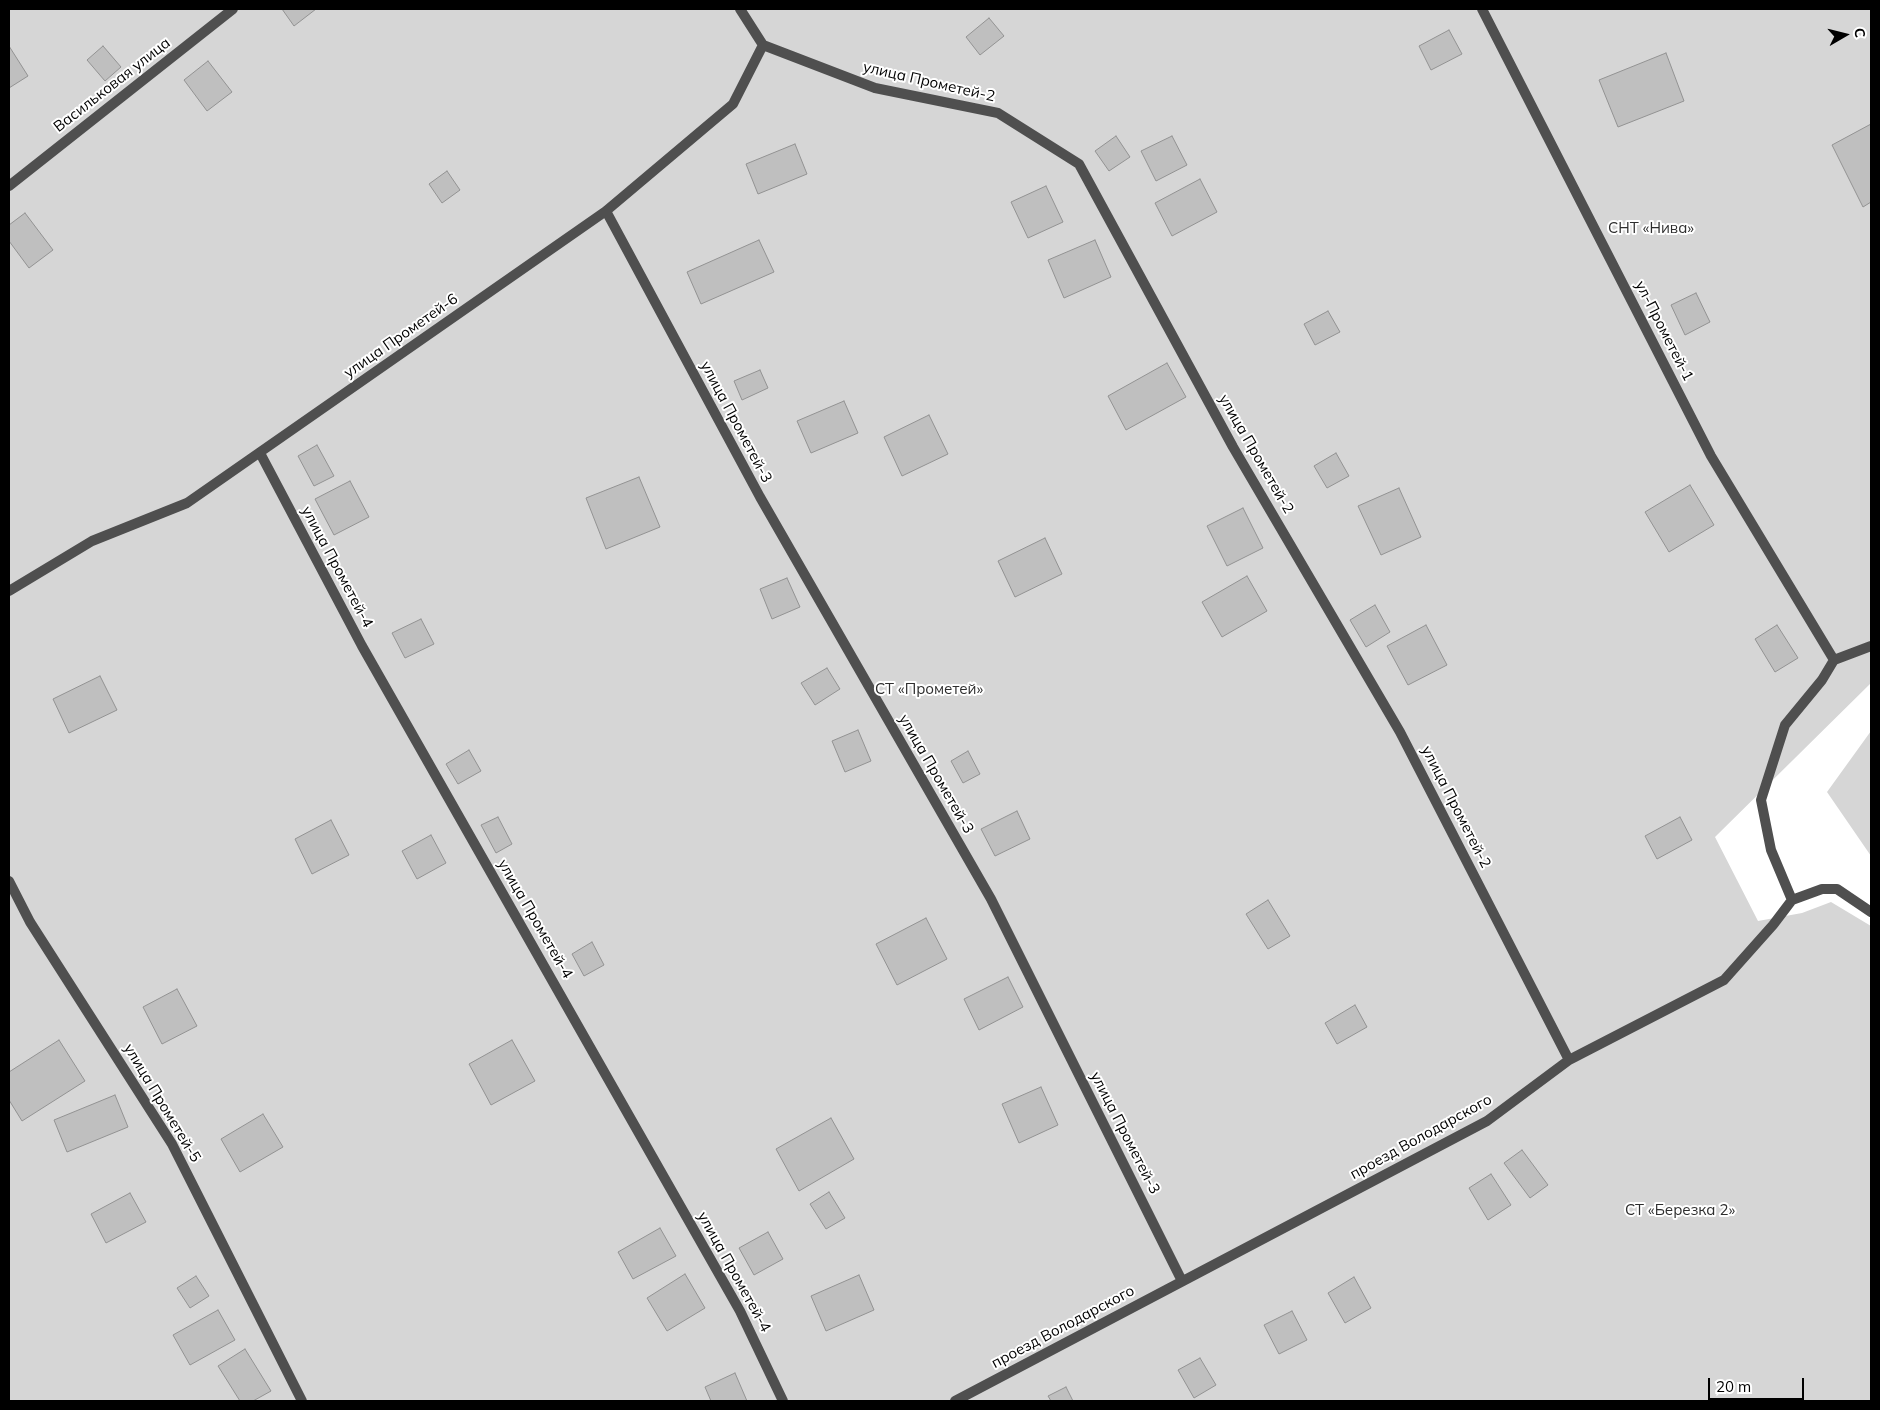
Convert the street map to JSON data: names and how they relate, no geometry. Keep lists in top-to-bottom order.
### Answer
{
  "streets": {
    "street": [
      "улица Прометей-2",
      "Васильковая улица",
      "ул-Прометей-1",
      "улица Прометей-6",
      "улица Прометей-3",
      "улица Прометей-4",
      "улица Прометей-5",
      "проезд Володарского"
    ]
  },
  "crossings": [
    ["улица Прометей-2", "улица Прометей-6"],
    ["улица Прометей-2", "проезд Володарского"],
    ["улица Прометей-6", "улица Прометей-3"],
    ["улица Прометей-6", "улица Прометей-4"],
    ["улица Прометей-3", "проезд Володарского"]
  ],
  "parks": ["СНТ «Нива»", "СТ «Прометей»", "СТ «Березка 2»"],
  "scale_bar": "20 m",
  "north": "right"
}
